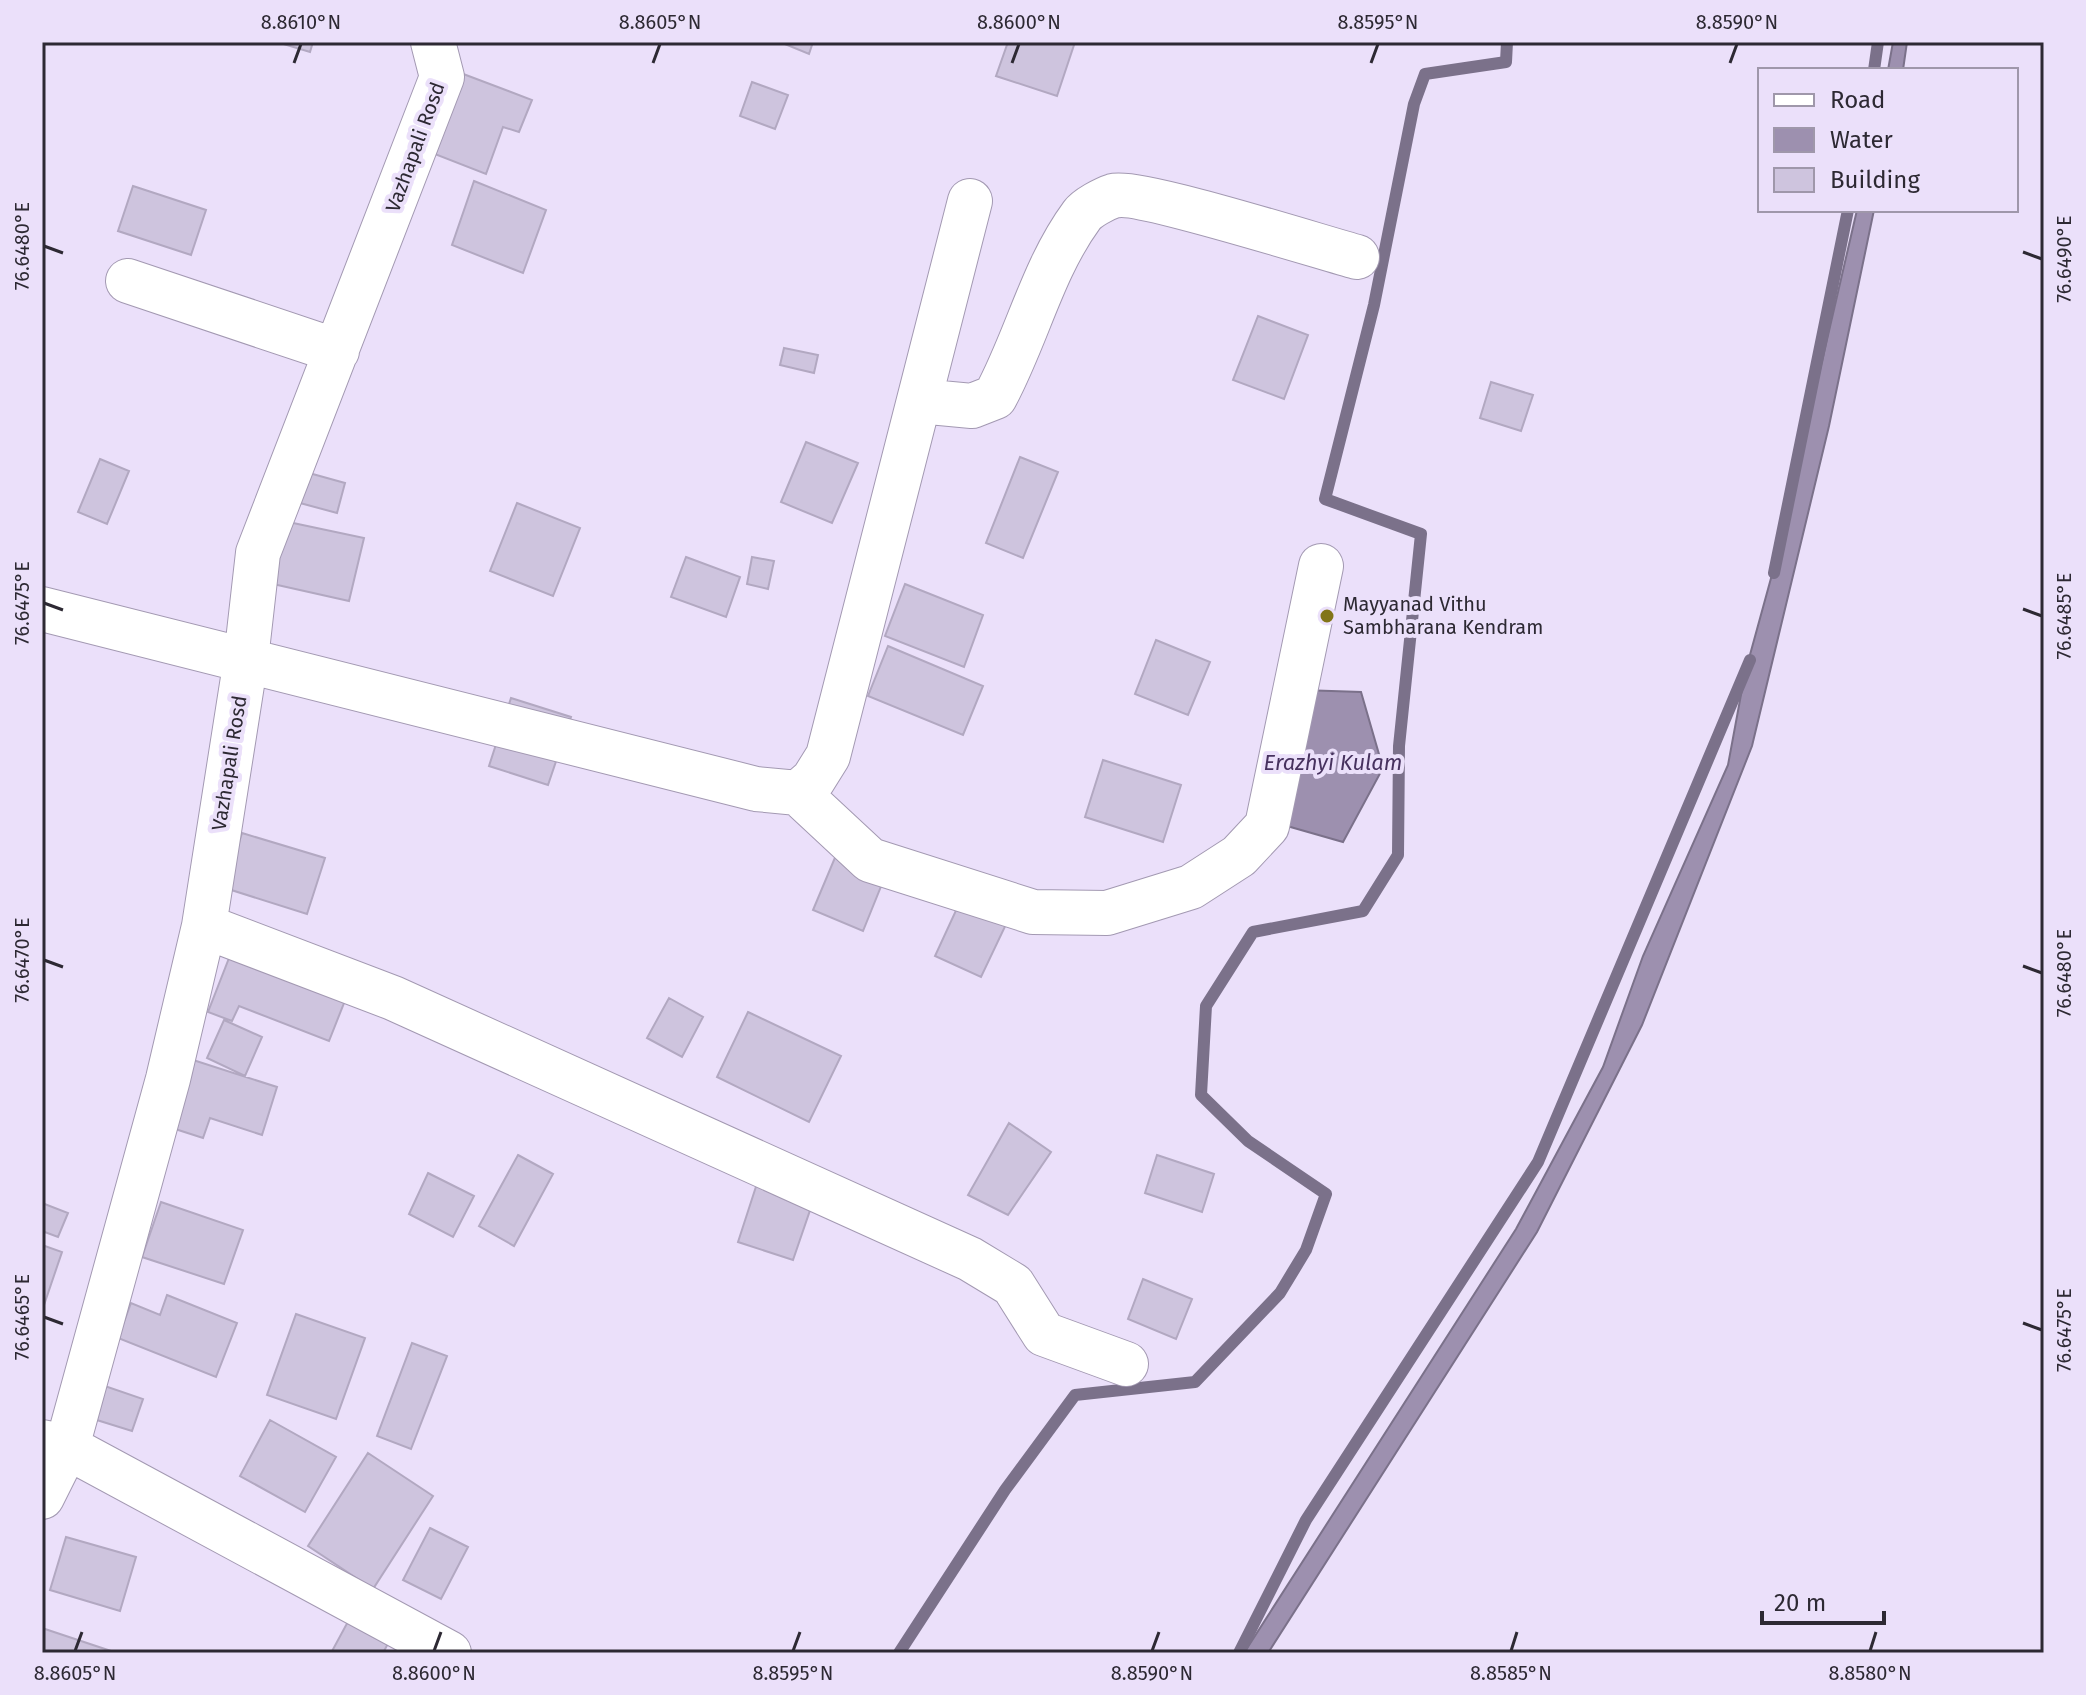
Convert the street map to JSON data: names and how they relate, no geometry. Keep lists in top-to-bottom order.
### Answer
{
  "streets": {
    "street": ["Vazhapali Rosd"]
  },
  "water": ["Erazhyi Kulam"],
  "places": ["Mayyanad Vithu Sambharana Kendram"],
  "legend": ["Road", "Water", "Building"],
  "scale_bar": "20 m",
  "coordinates": [
    "8.8610°N",
    "8.8605°N",
    "8.8600°N",
    "8.8595°N",
    "8.8590°N",
    "76.6480°E",
    "76.6490°E",
    "76.6475°E",
    "76.6485°E",
    "76.6470°E",
    "76.6465°E",
    "8.8585°N",
    "8.8580°N"
  ]
}
